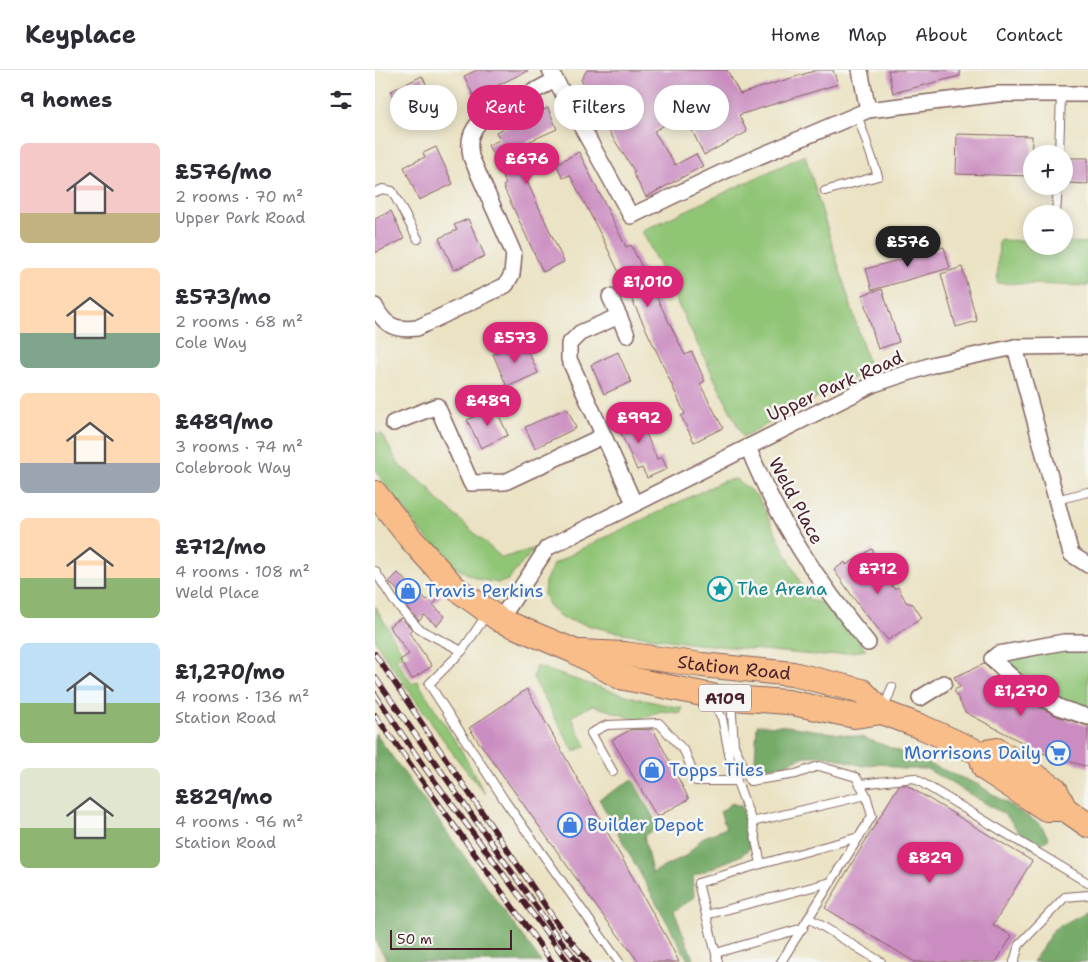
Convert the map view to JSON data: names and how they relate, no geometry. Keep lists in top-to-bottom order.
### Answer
{
  "streets": {
    "main road": ["Station Road", "A109"],
    "street": ["Upper Park Road", "Weld Place"]
  },
  "crossings": [
    ["Upper Park Road", "Weld Place"],
    ["Upper Park Road", "Station Road"]
  ],
  "places": {
    "place": ["The Arena"],
    "shop": ["Travis Perkins", "Topps Tiles", "Builder Depot"],
    "supermarket": ["Morrisons Daily"]
  },
  "scale_bar": "50 m",
  "page": {
    "header": "Keyplace",
    "nav": [
      "Home",
      "Map",
      "About",
      "Contact"
    ],
    "heading": "9 homes",
    "chip": [
      "Buy",
      "Rent",
      "Filters",
      "New"
    ],
    "list": [
      {
        "name": "£576/mo",
        "note": "2 rooms · 70 m² · Upper Park Road"
      },
      {
        "name": "£573/mo",
        "note": "2 rooms · 68 m² · Cole Way"
      },
      {
        "name": "£489/mo",
        "note": "3 rooms · 74 m² · Colebrook Way"
      },
      {
        "name": "£712/mo",
        "note": "4 rooms · 108 m² · Weld Place"
      },
      {
        "name": "£1,270/mo",
        "note": "4 rooms · 136 m² · Station Road"
      },
      {
        "name": "£829/mo",
        "note": "4 rooms · 96 m² · Station Road"
      }
    ],
    "price": [
      "£676",
      "£576",
      "£1,010",
      "£573",
      "£489",
      "£992",
      "£712",
      "£1,270",
      "£829"
    ],
    "map_buttons": ["+", "−"],
    "scale": "50 m"
  }
}
